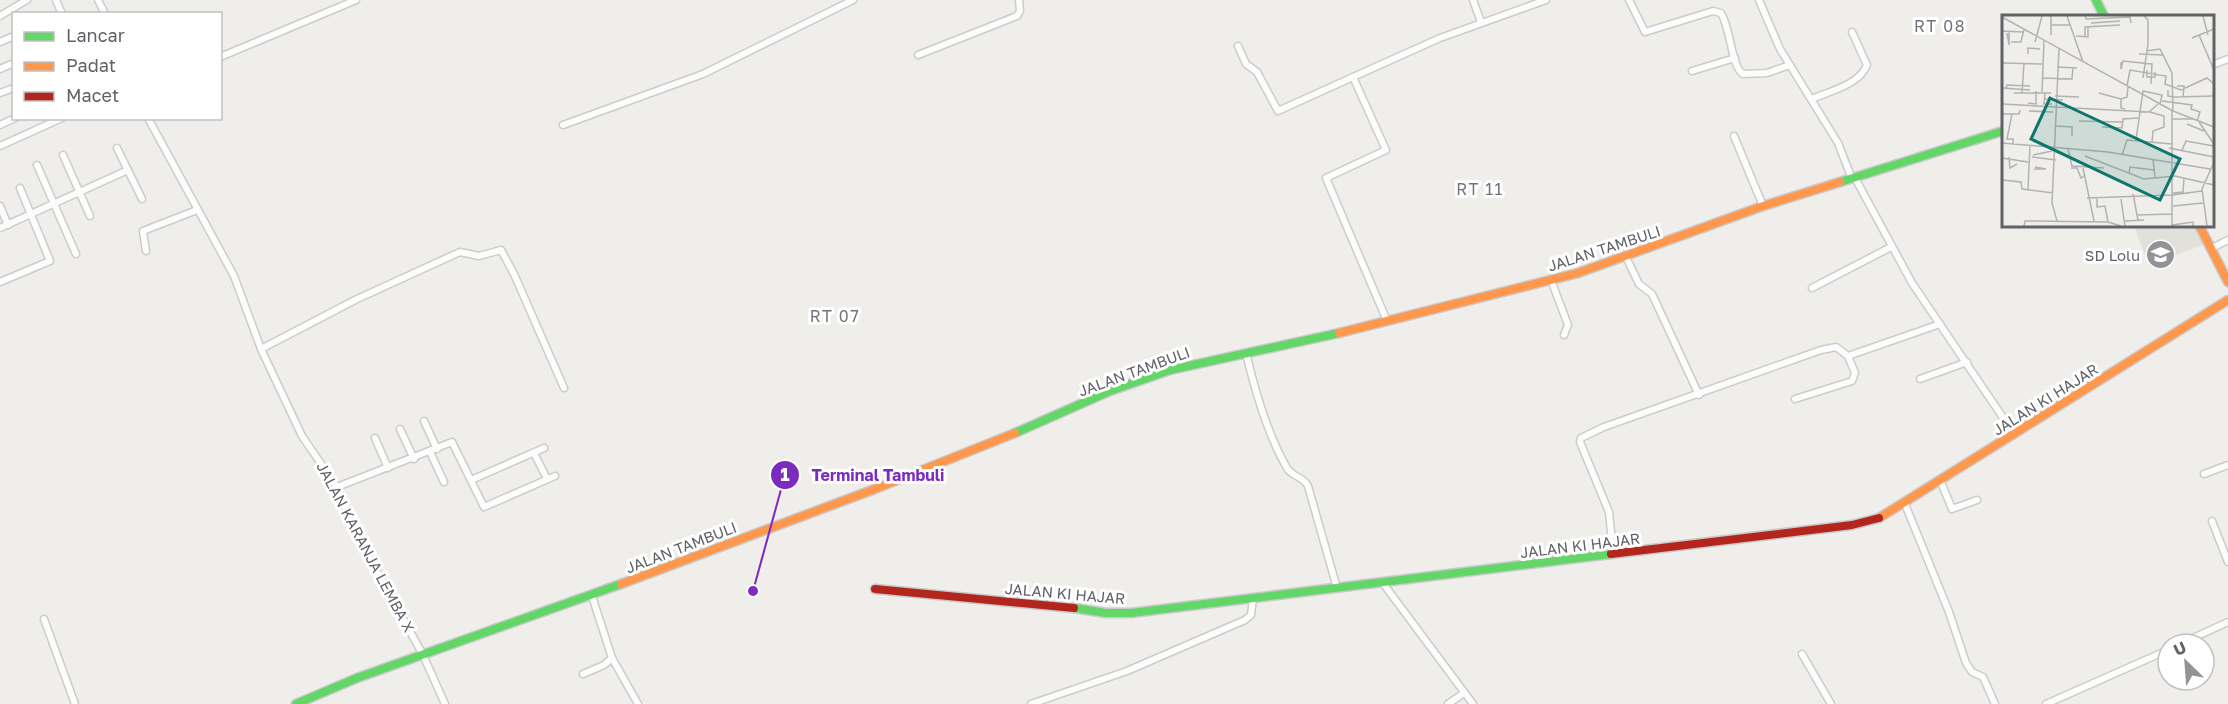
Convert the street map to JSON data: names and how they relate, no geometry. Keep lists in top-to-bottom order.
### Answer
{
  "streets": {
    "street": ["JALAN TAMBULI", "JALAN KI HAJAR", "JALAN KARANJA LEMBA X"]
  },
  "crossings": [
    ["JALAN TAMBULI", "JALAN KARANJA LEMBA X"]
  ],
  "districts": ["RT 08", "RT 11", "RT 07"],
  "places": {
    "school or university": ["SD Lolu"],
    "other": ["Terminal Tambuli"]
  },
  "legend": ["Lancar", "Padat", "Macet"],
  "north": "top left"
}
